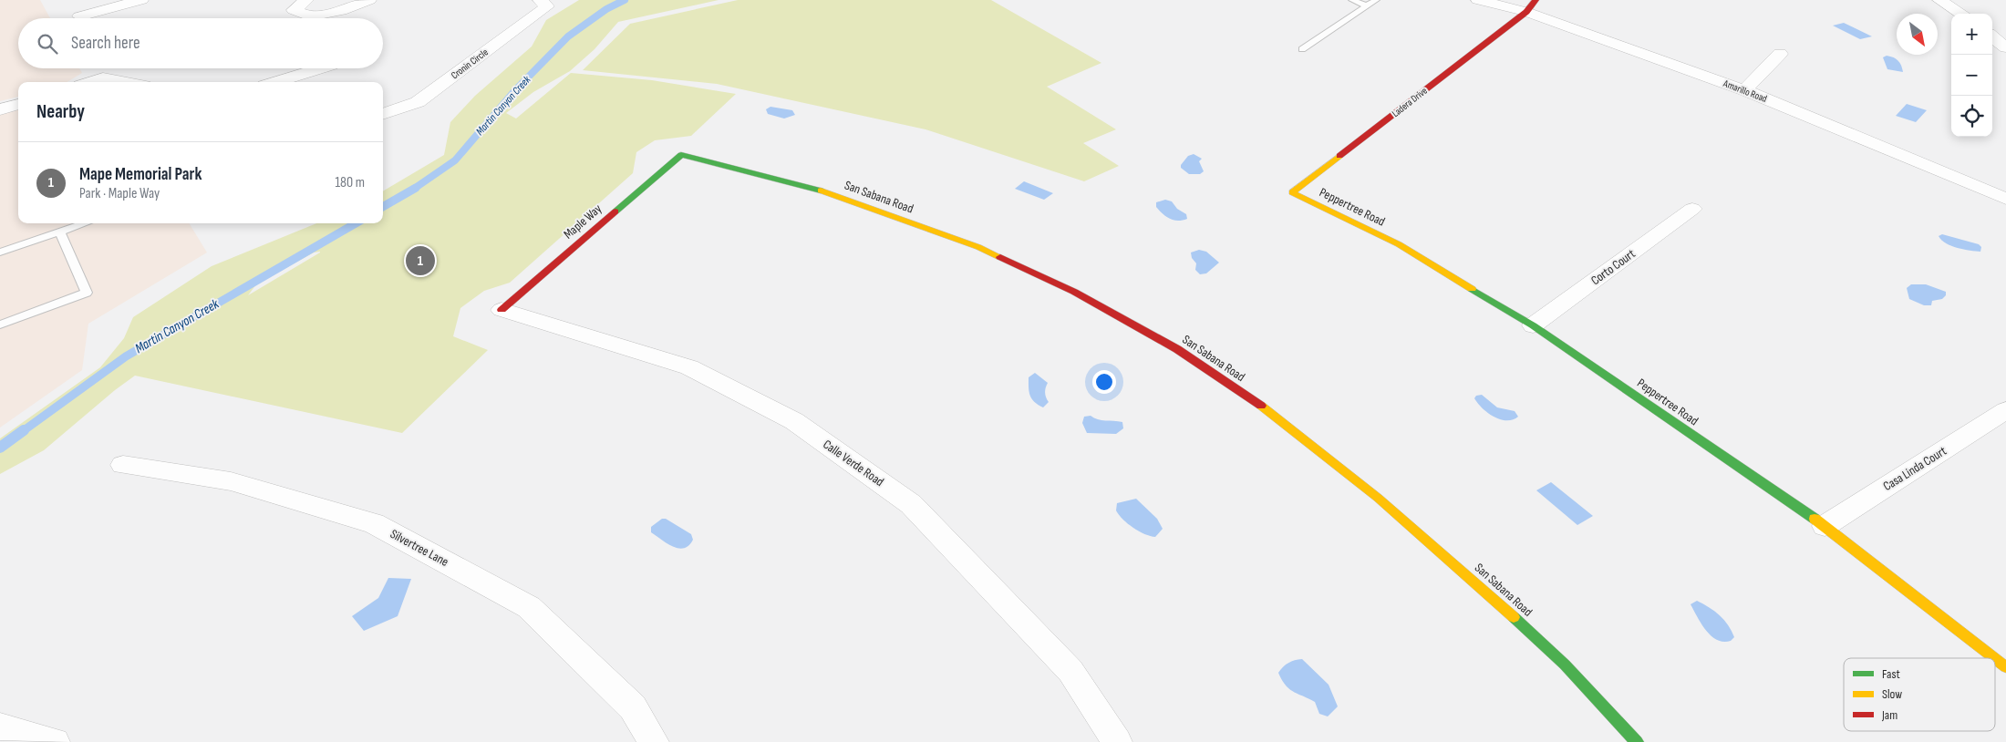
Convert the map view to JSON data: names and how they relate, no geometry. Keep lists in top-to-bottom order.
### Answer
{
  "streets": {
    "street": [
      "Cronin Circle",
      "Amarillo Road",
      "Ladera Drive",
      "San Sabana Road",
      "Peppertree Road",
      "Maple Way",
      "Corto Court",
      "Calle Verde Road",
      "Casa Linda Court",
      "Silvertree Lane"
    ]
  },
  "crossings": [
    ["Amarillo Road", "Ladera Drive"],
    ["Ladera Drive", "Peppertree Road"],
    ["San Sabana Road", "Maple Way"],
    ["Peppertree Road", "Corto Court"],
    ["Peppertree Road", "Casa Linda Court"],
    ["Maple Way", "Calle Verde Road"]
  ],
  "water": ["Martin Canyon Creek"],
  "legend": ["Fast", "Slow", "Jam"],
  "north": "bottom right",
  "page": {
    "map_buttons": ["+", "−"],
    "search": "Search here",
    "heading": "Nearby",
    "list": [
      {
        "mark": "1",
        "name": "Mape Memorial Park",
        "note": "Park · Maple Way",
        "value": "180 m"
      }
    ],
    "pins": "1"
  }
}
